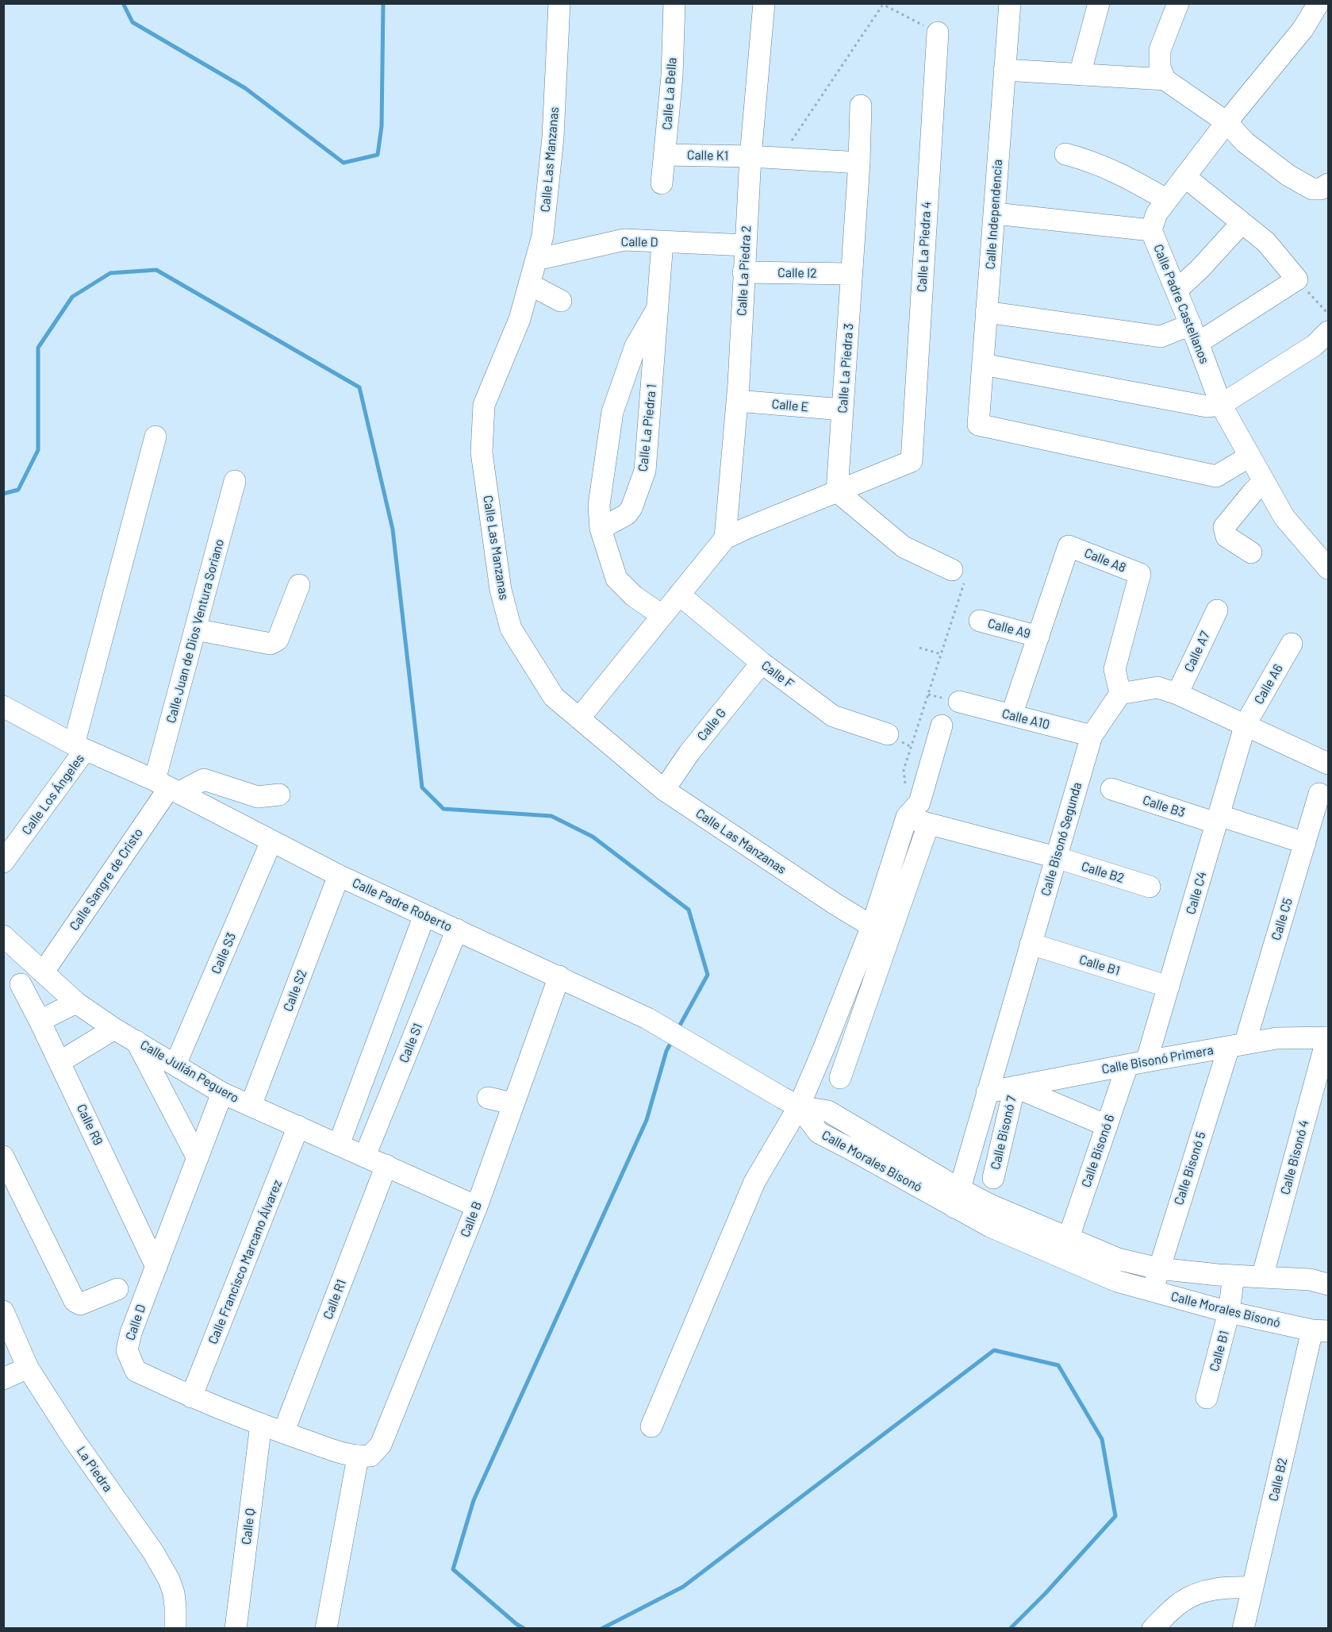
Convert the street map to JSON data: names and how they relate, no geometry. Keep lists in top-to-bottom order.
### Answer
{
  "streets": {
    "street": [
      "Calle La Bella",
      "Calle K1",
      "Calle Las Manzanas",
      "Calle Independencia",
      "Calle D",
      "Calle La Piedra 4",
      "Calle La Piedra 2",
      "Calle I2",
      "Calle Padre Castellanos",
      "Calle La Piedra 3",
      "Calle E",
      "Calle La Piedra 1",
      "Calle A8",
      "Calle A9",
      "Calle Juan de Dios Ventura Soriano",
      "Calle A7",
      "Calle F",
      "Calle A6",
      "Calle A10",
      "Calle G",
      "Calle Los Ángeles",
      "Calle B3",
      "Calle Bisonó Segunda",
      "Calle B2",
      "Calle Sangre de Cristo",
      "Calle C4",
      "Calle Padre Roberto",
      "Calle C5",
      "Calle S3",
      "Calle B1",
      "Calle S2",
      "Calle S1",
      "Calle Bisonó Primera",
      "Calle Julián Peguero",
      "Calle R9",
      "Calle Bisonó 7",
      "Calle Bisonó 6",
      "Calle Bisonó 4",
      "Calle Morales Bisonó",
      "Calle Bisonó 5",
      "Calle B",
      "Calle Francisco Marcano Álvarez",
      "Calle R1",
      "La Piedra",
      "Calle Q"
    ]
  },
  "crossings": [
    ["Calle La Bella", "Calle K1"],
    ["Calle K1", "Calle La Piedra 2"],
    ["Calle K1", "Calle La Piedra 3"],
    ["Calle Las Manzanas", "Calle D"],
    ["Calle Las Manzanas", "Calle G"],
    ["Calle Independencia", "Calle Padre Castellanos"],
    ["Calle D", "Calle La Piedra 2"],
    ["Calle D", "Calle La Piedra 1"],
    ["Calle D", "Calle Julián Peguero"],
    ["Calle D", "Calle R9"],
    ["Calle D", "Calle B"],
    ["Calle D", "Calle Francisco Marcano Álvarez"],
    ["Calle D", "Calle R1"],
    ["Calle D", "Calle Q"],
    ["Calle La Piedra 4", "Calle La Piedra 3"],
    ["Calle La Piedra 2", "Calle I2"],
    ["Calle La Piedra 2", "Calle E"],
    ["Calle I2", "Calle La Piedra 3"],
    ["Calle La Piedra 3", "Calle E"],
    ["Calle A8", "Calle A9"],
    ["Calle A8", "Calle A10"],
    ["Calle A8", "Calle Bisonó Segunda"],
    ["Calle Juan de Dios Ventura Soriano", "Calle Sangre de Cristo"],
    ["Calle Juan de Dios Ventura Soriano", "Calle Padre Roberto"],
    ["Calle F", "Calle G"],
    ["Calle A6", "Calle C4"],
    ["Calle A10", "Calle Bisonó Segunda"],
    ["Calle Los Ángeles", "Calle Padre Roberto"],
    ["Calle B3", "Calle C4"],
    ["Calle B3", "Calle C5"],
    ["Calle Bisonó Segunda", "Calle B2"],
    ["Calle Bisonó Segunda", "Calle B1"],
    ["Calle Bisonó Segunda", "Calle Bisonó Primera"],
    ["Calle Bisonó Segunda", "Calle Morales Bisonó"],
    ["Calle B2", "Calle Morales Bisonó"],
    ["Calle Sangre de Cristo", "Calle Padre Roberto"],
    ["Calle Sangre de Cristo", "Calle Julián Peguero"],
    ["Calle C4", "Calle B1"],
    ["Calle C4", "Calle Bisonó Primera"],
    ["Calle C4", "Calle Bisonó 6"],
    ["Calle Padre Roberto", "Calle S3"],
    ["Calle Padre Roberto", "Calle S2"],
    ["Calle Padre Roberto", "Calle S1"],
    ["Calle Padre Roberto", "Calle Morales Bisonó"],
    ["Calle Padre Roberto", "Calle B"],
    ["Calle C5", "Calle Bisonó Primera"],
    ["Calle C5", "Calle Bisonó 5"],
    ["Calle S3", "Calle Julián Peguero"],
    ["Calle B1", "Calle Morales Bisonó"],
    ["Calle S2", "Calle Julián Peguero"],
    ["Calle S1", "Calle Julián Peguero"],
    ["Calle Bisonó Primera", "Calle Bisonó 7"],
    ["Calle Bisonó Primera", "Calle Bisonó 6"],
    ["Calle Bisonó Primera", "Calle Bisonó 4"],
    ["Calle Bisonó Primera", "Calle Bisonó 5"],
    ["Calle Julián Peguero", "Calle B"],
    ["Calle Julián Peguero", "Calle Francisco Marcano Álvarez"],
    ["Calle Julián Peguero", "Calle R1"],
    ["Calle Bisonó 6", "Calle Morales Bisonó"],
    ["Calle Bisonó 4", "Calle Morales Bisonó"],
    ["Calle Morales Bisonó", "Calle Bisonó 5"]
  ]
}
